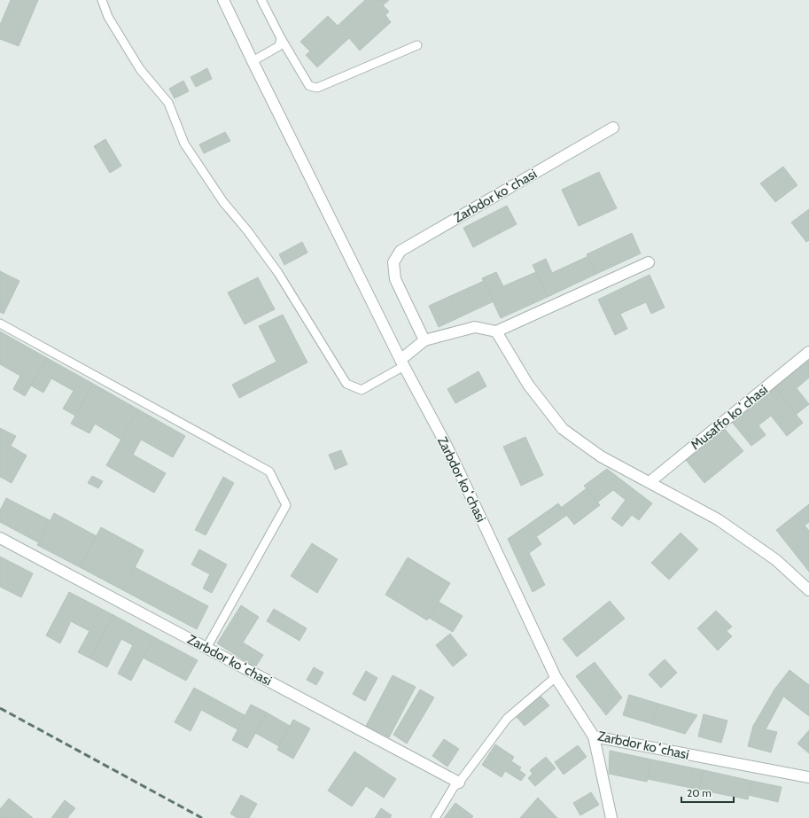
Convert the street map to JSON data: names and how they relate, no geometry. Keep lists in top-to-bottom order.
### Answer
{
  "streets": {
    "street": ["Zarbdor koʻchasi", "Musaffo koʻchasi"]
  },
  "scale_bar": "20 m"
}
